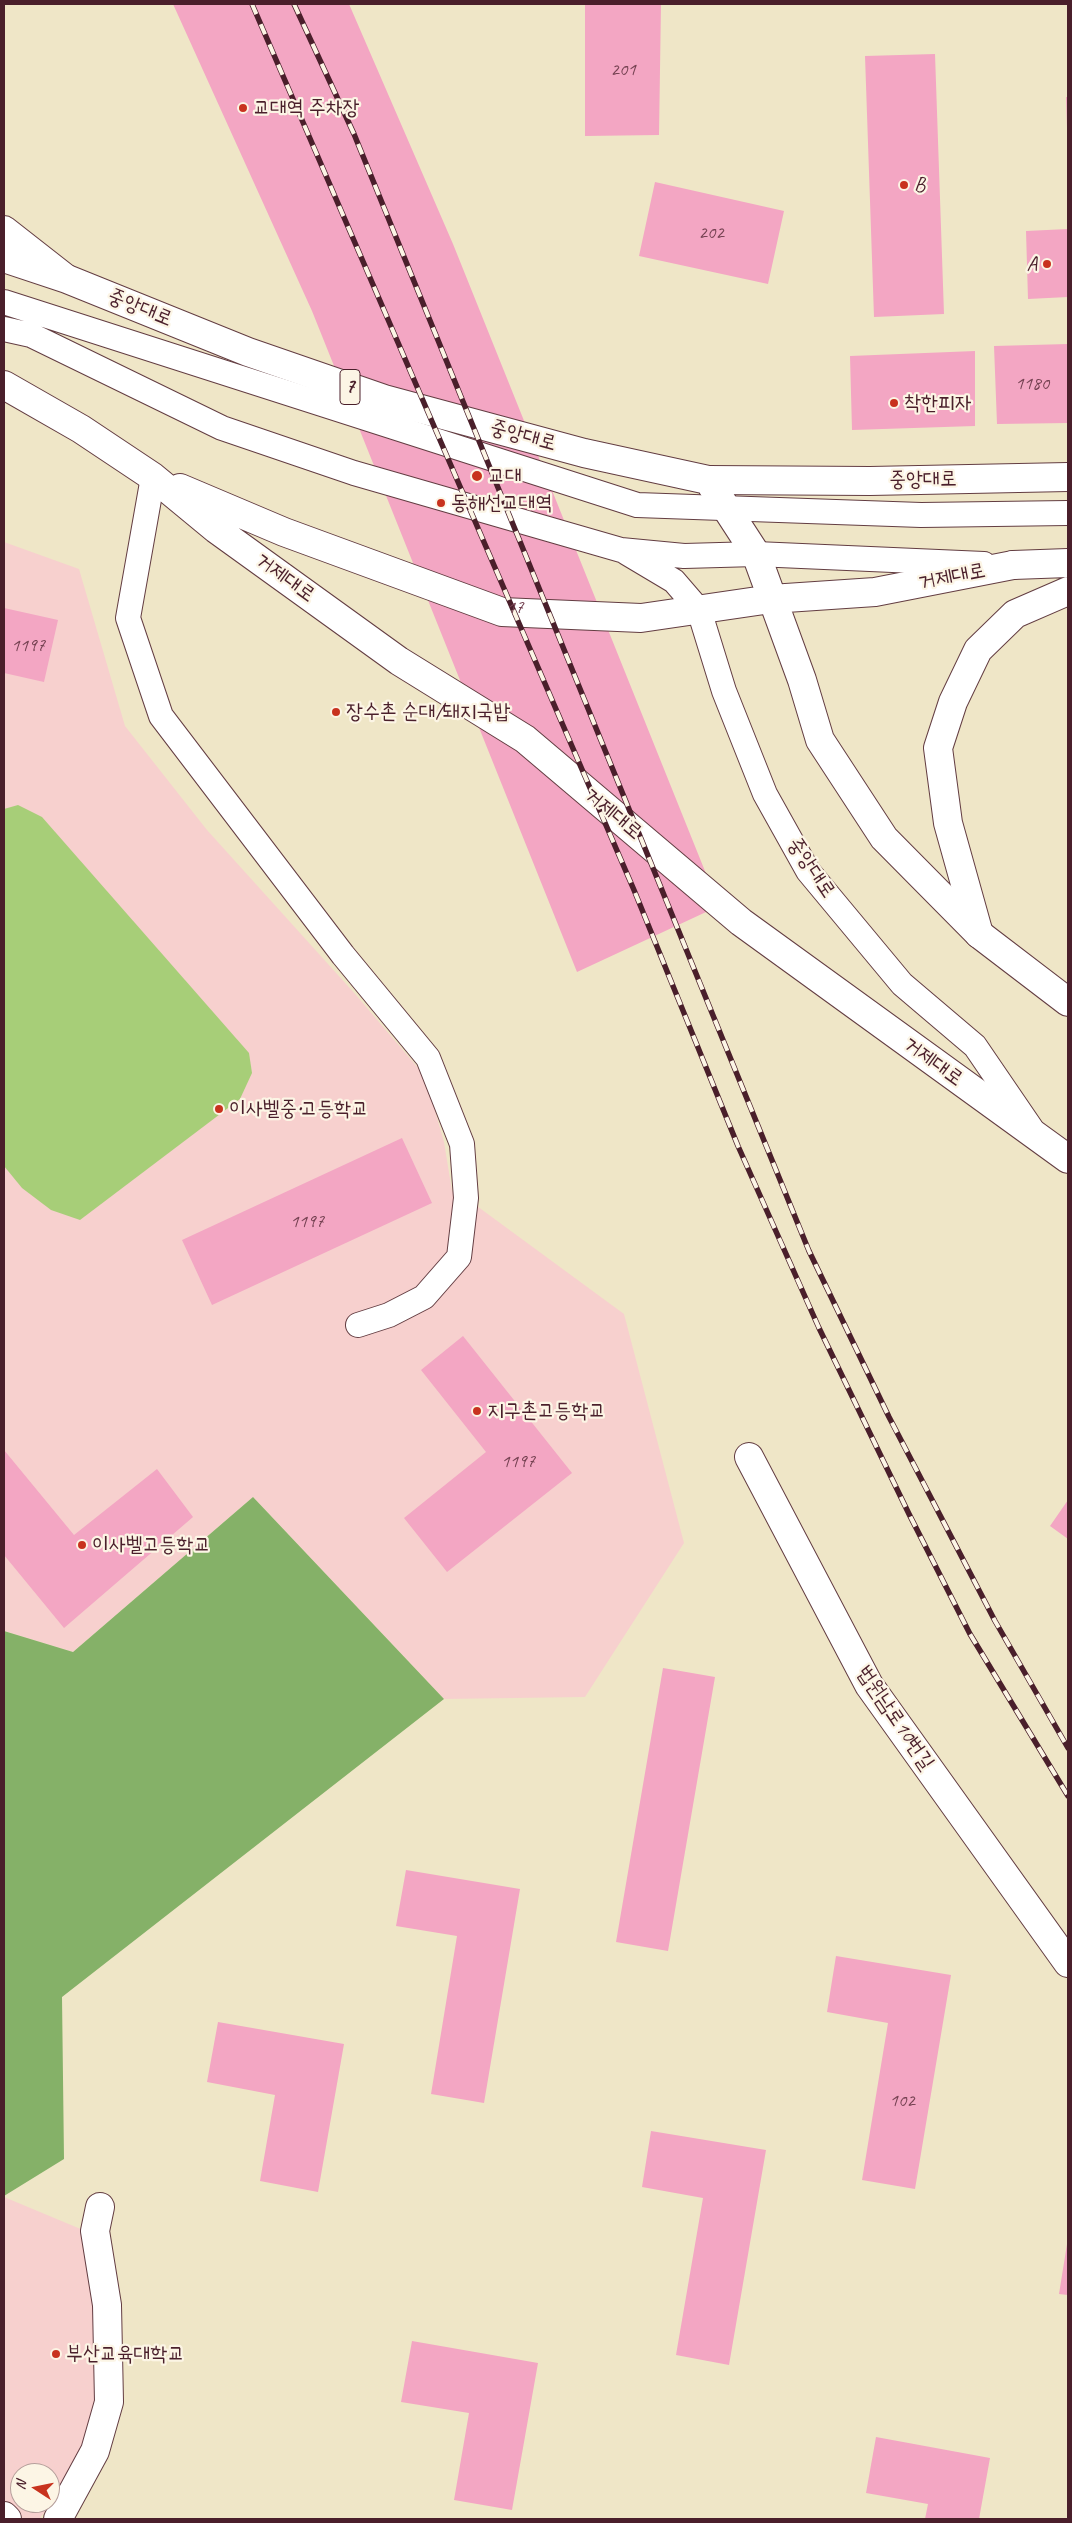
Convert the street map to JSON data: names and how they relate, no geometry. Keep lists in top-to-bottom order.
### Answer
{
  "streets": {
    "main road": [
      "중앙대로",
      "7",
      "거제대로",
      "법원남로10번길"
    ]
  },
  "crossings": [
    ["중앙대로", "거제대로"]
  ],
  "places": [
    "교대역 주차장",
    "B",
    "A",
    "착한피자",
    "교대",
    "동해선교대역",
    "장수촌 순대/돼지국밥",
    "이사벨중•고등학교",
    "지구촌고등학교",
    "이사벨고등학교",
    "부산교육대학교"
  ],
  "house_numbers": [
    "201",
    "202",
    "1180",
    "17",
    "1197",
    "1197",
    "1197",
    "102"
  ],
  "north": "left"
}
